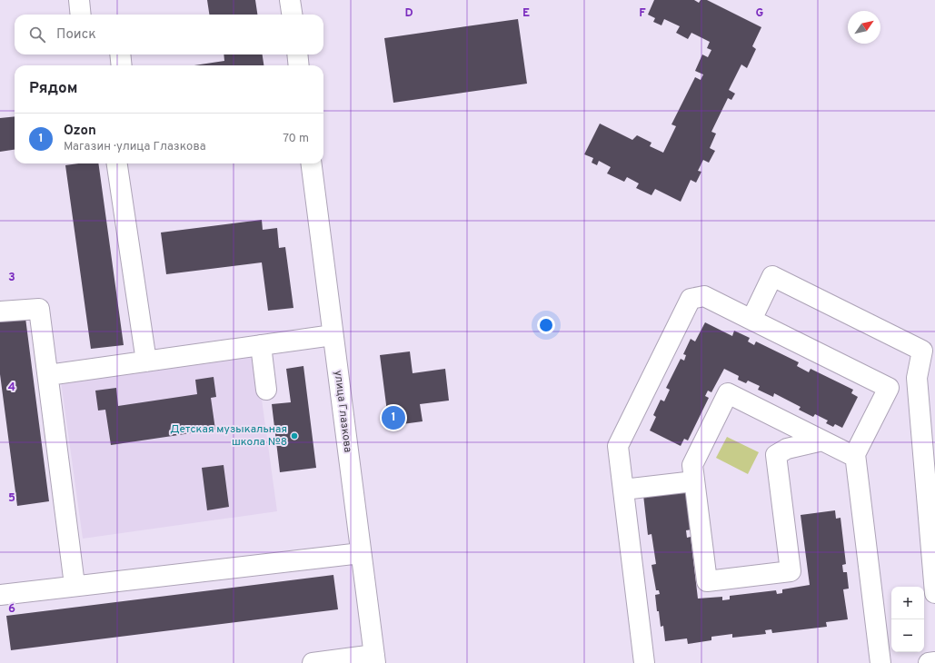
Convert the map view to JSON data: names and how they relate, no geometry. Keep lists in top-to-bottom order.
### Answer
{
  "streets": {
    "street": ["улица Глазкова"]
  },
  "places": ["Детская музыкальная школа №8"],
  "north": "top right",
  "page": {
    "search": "Поиск",
    "heading": "Рядом",
    "list": [
      {
        "mark": "1",
        "name": "Ozon",
        "note": "Магазин · улица Глазкова",
        "value": "70 m"
      }
    ],
    "pins": "1",
    "map_buttons": ["+", "−"]
  },
  "grid": {
    "columns": [
      "D",
      "E",
      "F",
      "G"
    ],
    "rows": [
      "3",
      "4",
      "5",
      "6"
    ]
  }
}
